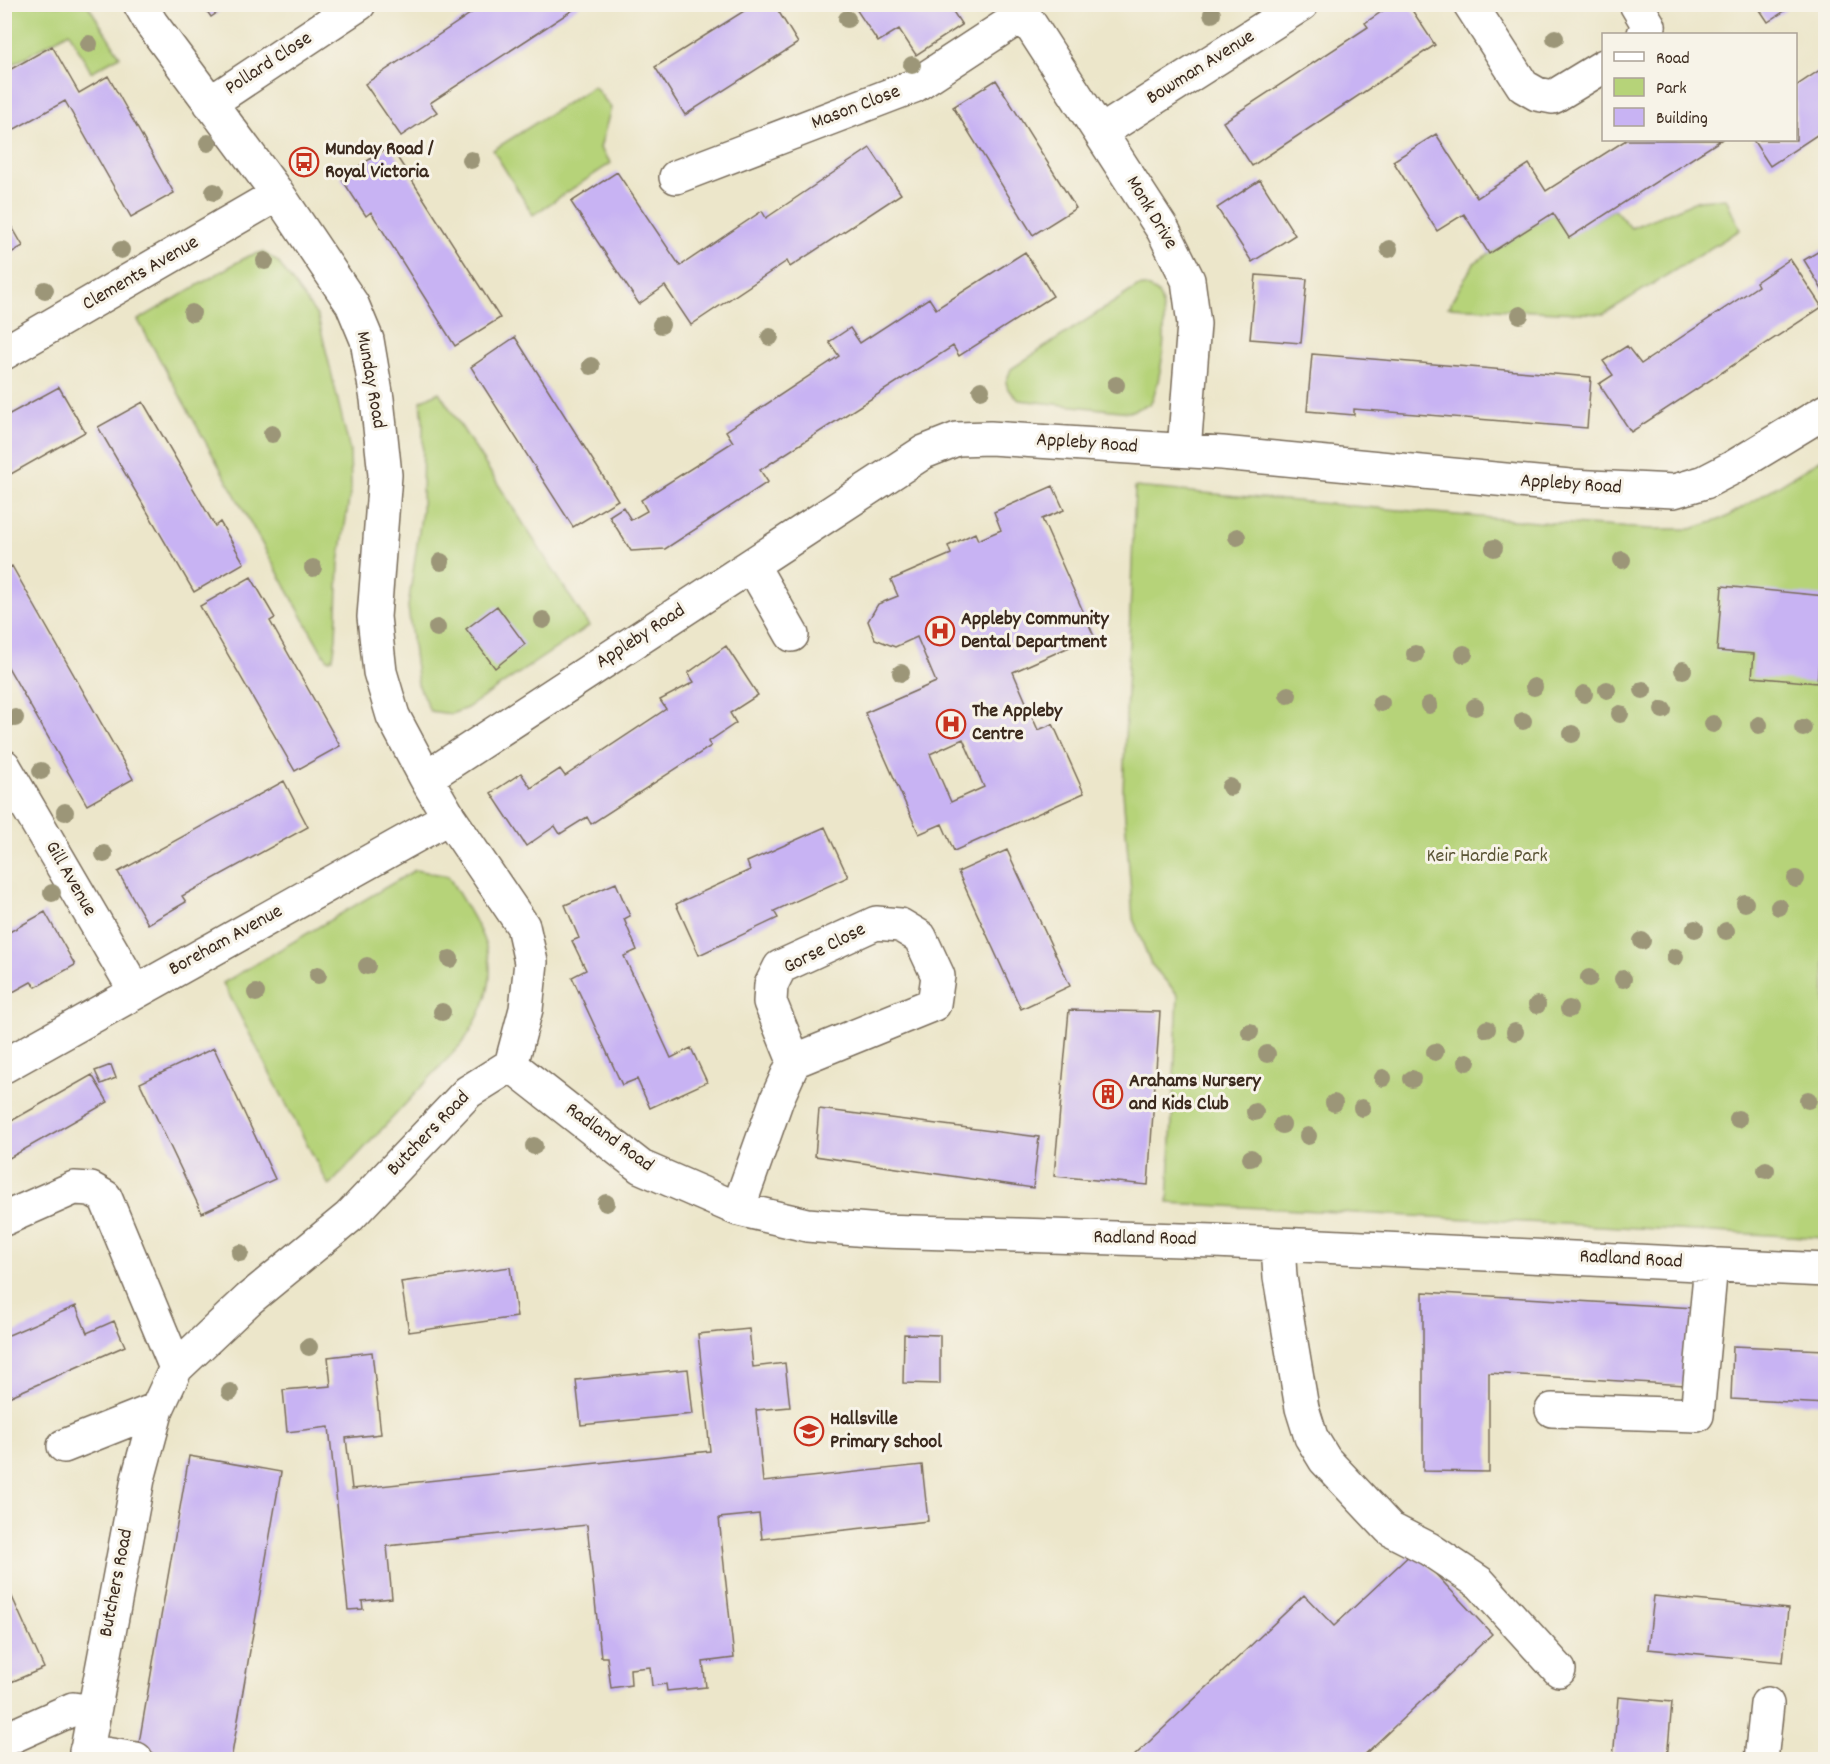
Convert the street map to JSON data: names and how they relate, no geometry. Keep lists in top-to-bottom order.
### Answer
{
  "streets": {
    "street": [
      "Pollard Close",
      "Bowman Avenue",
      "Mason Close",
      "Monk Drive",
      "Clements Avenue",
      "Munday Road",
      "Appleby Road",
      "Gill Avenue",
      "Boreham Avenue",
      "Gorse Close",
      "Butchers Road",
      "Radland Road"
    ]
  },
  "crossings": [
    ["Pollard Close", "Munday Road"],
    ["Bowman Avenue", "Monk Drive"],
    ["Mason Close", "Monk Drive"],
    ["Monk Drive", "Appleby Road"],
    ["Clements Avenue", "Munday Road"],
    ["Munday Road", "Appleby Road"],
    ["Gill Avenue", "Boreham Avenue"],
    ["Butchers Road", "Radland Road"]
  ],
  "parks": ["Keir Hardie Park"],
  "places": {
    "bus stop": ["Munday Road / Royal Victoria"],
    "hospital": ["Appleby Community Dental Department", "The Appleby Centre"],
    "building": ["Arahams Nursery and Kids Club"],
    "school or university": ["Hallsville Primary School"]
  },
  "legend": ["Road", "Park", "Building"]
}
